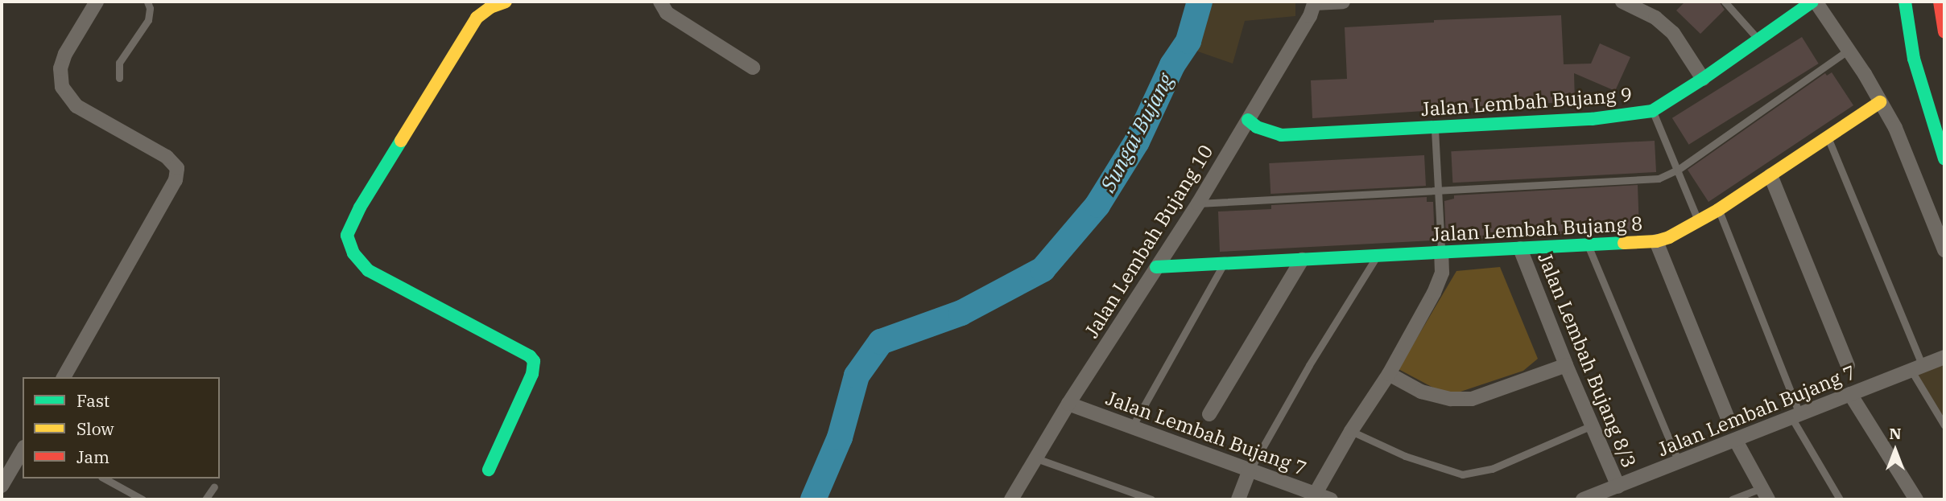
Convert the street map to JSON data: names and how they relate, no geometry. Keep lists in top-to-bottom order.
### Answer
{
  "streets": {
    "street": [
      "Jalan Lembah Bujang 9",
      "Jalan Lembah Bujang 8",
      "Jalan Lembah Bujang 10",
      "Jalan Lembah Bujang 8/3",
      "Jalan Lembah Bujang 7"
    ]
  },
  "crossings": [
    ["Jalan Lembah Bujang 9", "Jalan Lembah Bujang 10"],
    ["Jalan Lembah Bujang 8", "Jalan Lembah Bujang 10"],
    ["Jalan Lembah Bujang 8", "Jalan Lembah Bujang 8/3"],
    ["Jalan Lembah Bujang 10", "Jalan Lembah Bujang 7"],
    ["Jalan Lembah Bujang 8/3", "Jalan Lembah Bujang 7"]
  ],
  "water": ["Sungai Bujang"],
  "legend": ["Fast", "Slow", "Jam"],
  "north": "top"
}
